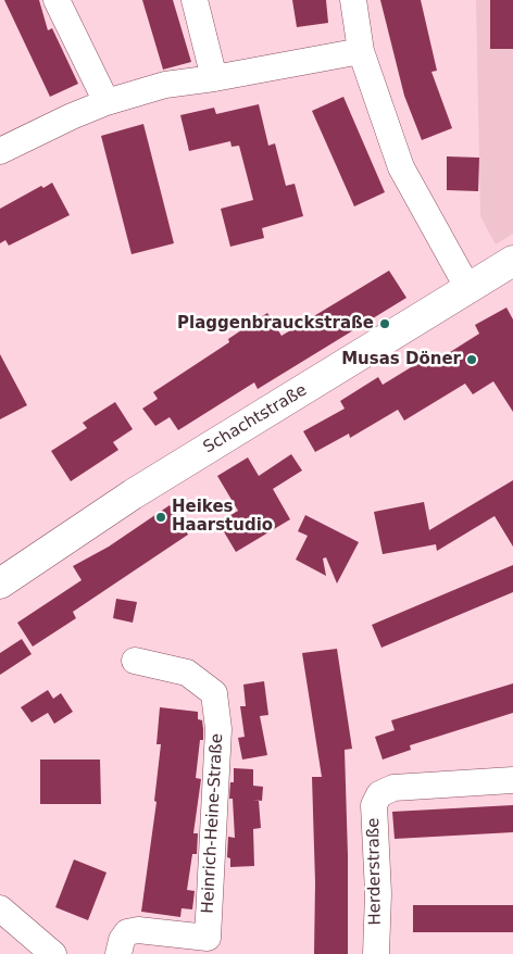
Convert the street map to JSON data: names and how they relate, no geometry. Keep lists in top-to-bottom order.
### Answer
{
  "streets": {
    "street": ["Schachtstraße", "Heinrich-Heine-Straße", "Herderstraße"]
  },
  "places": ["Plaggenbrauckstraße", "Musas Döner", "Heikes Haarstudio"]
}
